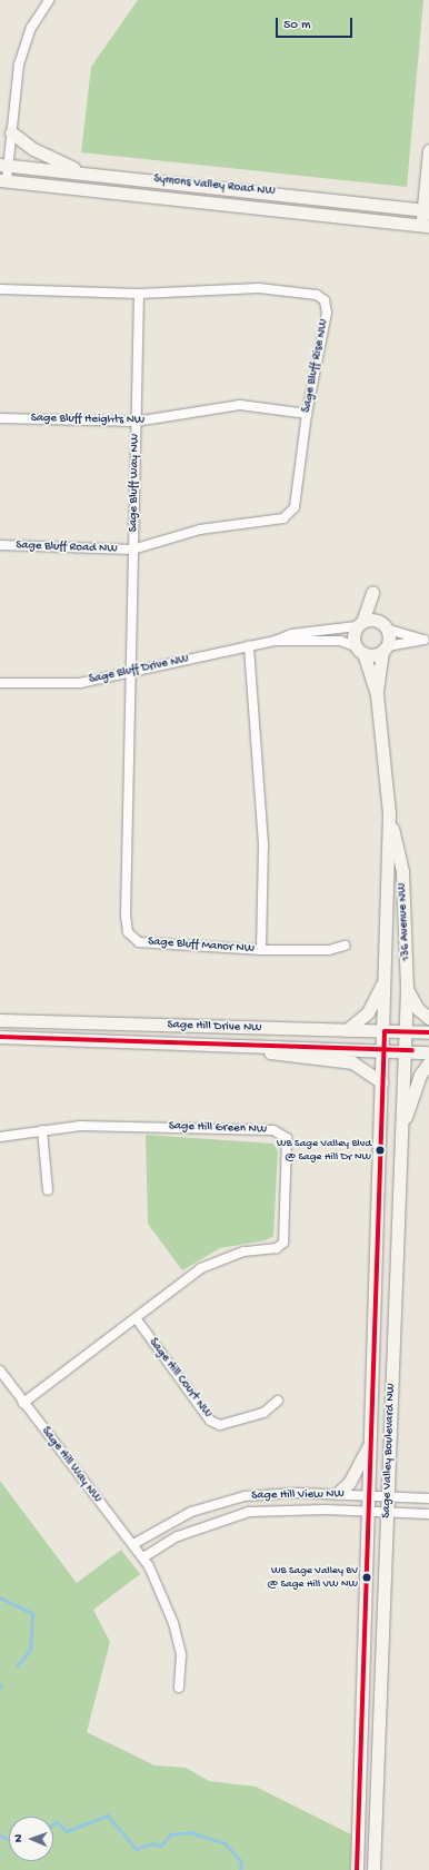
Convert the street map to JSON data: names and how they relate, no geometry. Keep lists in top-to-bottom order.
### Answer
{
  "streets": {
    "street": [
      "Symons Valley Road NW",
      "Sage Bluff Rise NW",
      "Sage Bluff Heights NW",
      "Sage Bluff Way NW",
      "Sage Bluff Road NW",
      "Sage Bluff Drive NW",
      "136 Avenue NW",
      "Sage Bluff Manor NW",
      "Sage Hill Drive NW",
      "Sage Hill Green NW",
      "Sage Hill Court NW",
      "Sage Valley Boulevard NW",
      "Sage Hill Way NW",
      "Sage Hill View NW"
    ]
  },
  "crossings": [
    ["Sage Bluff Rise NW", "Sage Bluff Heights NW"],
    ["Sage Bluff Rise NW", "Sage Bluff Way NW"],
    ["Sage Bluff Rise NW", "Sage Bluff Road NW"],
    ["Sage Bluff Heights NW", "Sage Bluff Way NW"],
    ["Sage Bluff Way NW", "Sage Bluff Road NW"],
    ["Sage Bluff Way NW", "Sage Bluff Drive NW"],
    ["Sage Bluff Way NW", "Sage Bluff Manor NW"],
    ["Sage Bluff Drive NW", "136 Avenue NW"],
    ["Sage Bluff Drive NW", "Sage Bluff Manor NW"],
    ["136 Avenue NW", "Sage Hill Drive NW"],
    ["136 Avenue NW", "Sage Valley Boulevard NW"],
    ["Sage Hill Drive NW", "Sage Valley Boulevard NW"],
    ["Sage Hill Green NW", "Sage Hill Court NW"],
    ["Sage Hill Green NW", "Sage Hill Way NW"],
    ["Sage Valley Boulevard NW", "Sage Hill View NW"],
    ["Sage Hill Way NW", "Sage Hill View NW"]
  ],
  "places": ["WB Sage Valley Blvd @ Sage Hill Dr NW", "WB Sage Valley BV @ Sage Hill VW NW"],
  "scale_bar": "50 m",
  "north": "left"
}
